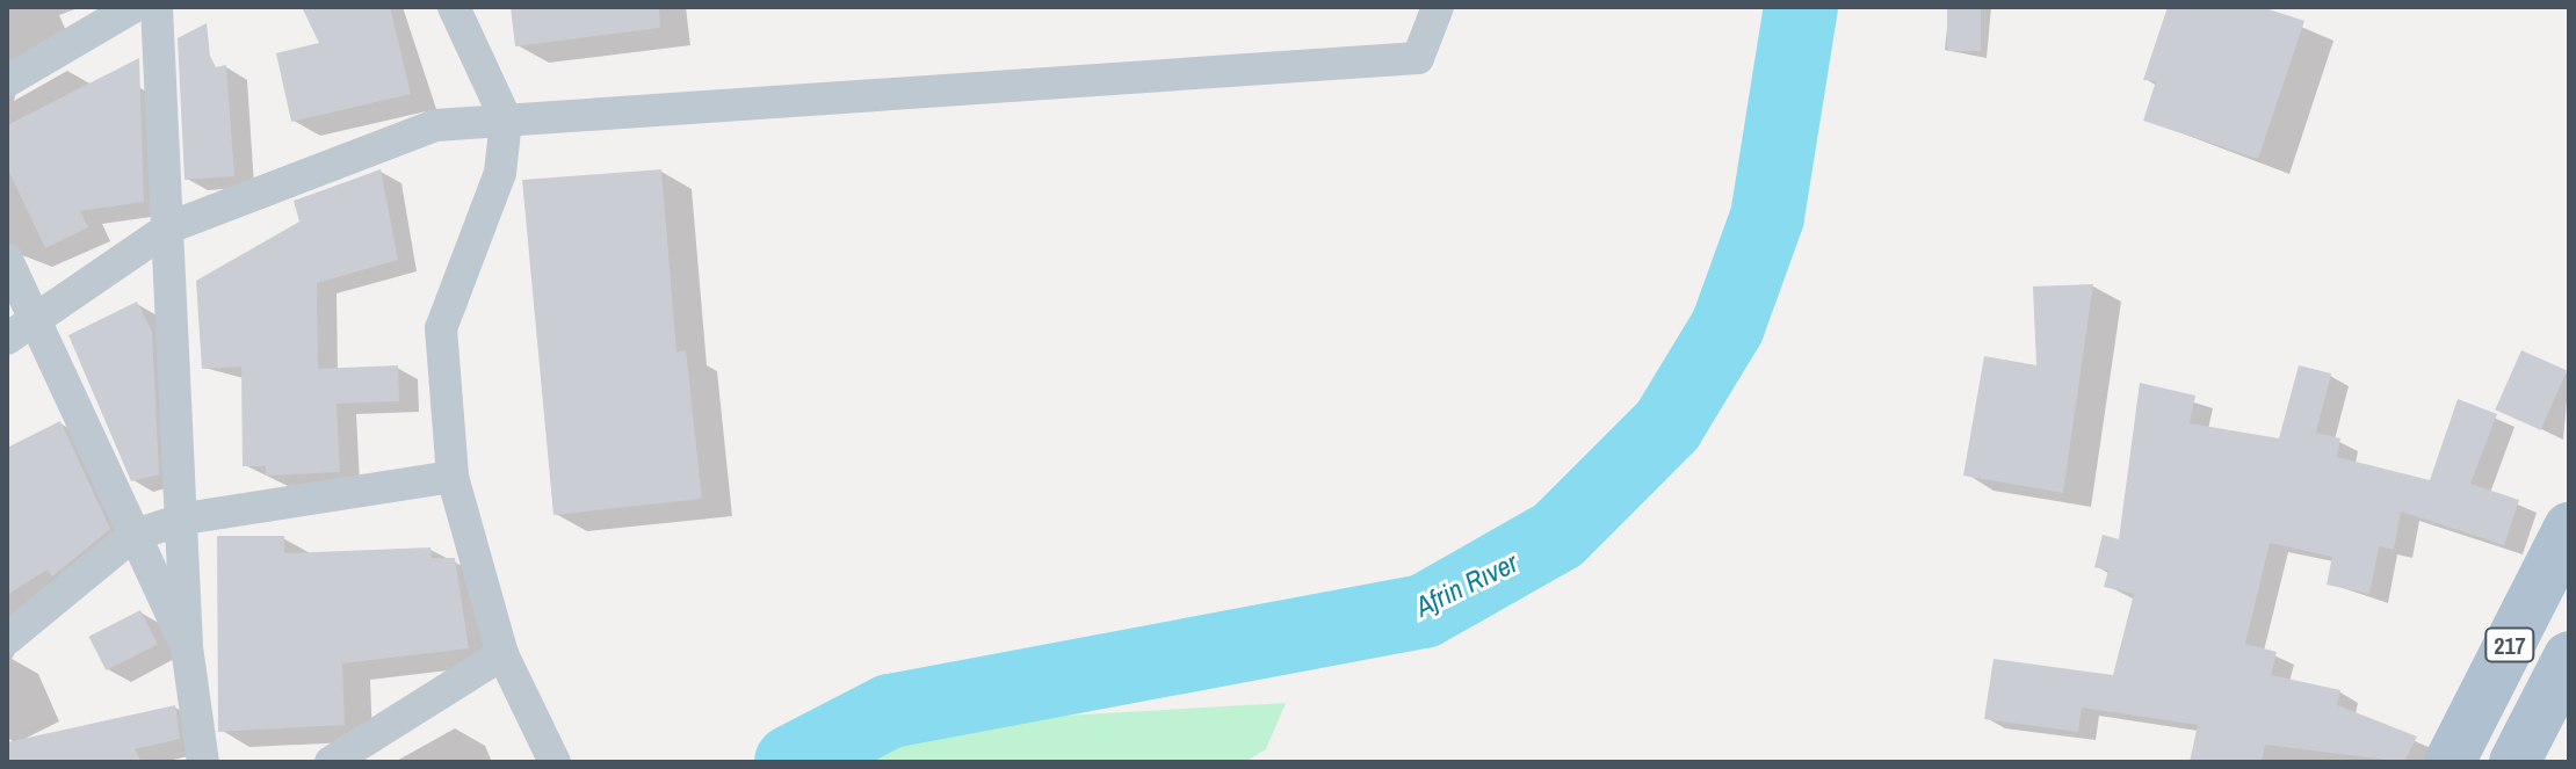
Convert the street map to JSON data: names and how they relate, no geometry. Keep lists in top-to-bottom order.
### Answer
{
  "streets": {
    "main road": ["217"]
  },
  "water": ["Afrin Rıver"]
}
